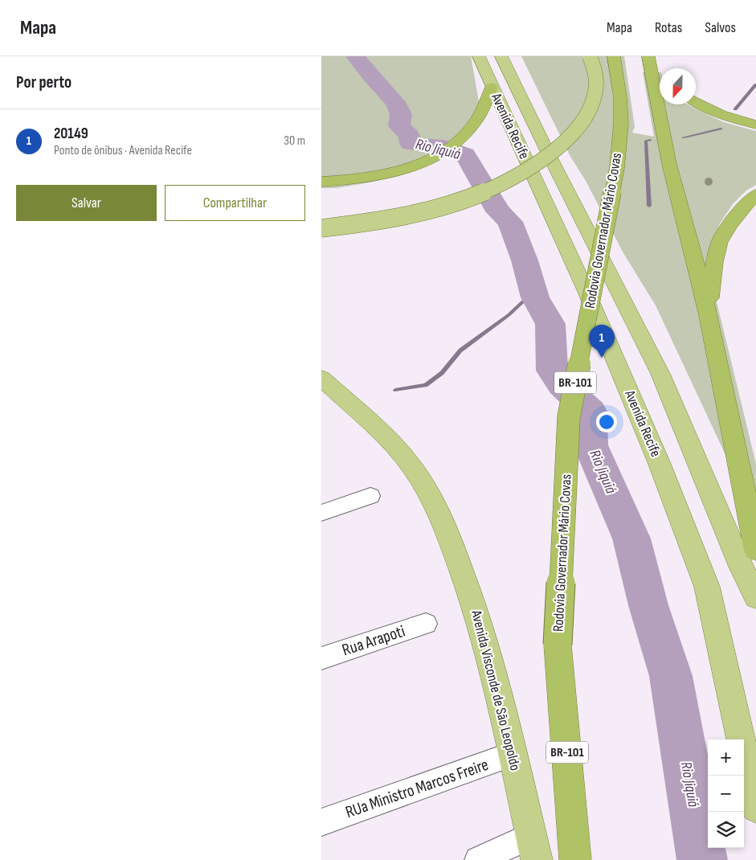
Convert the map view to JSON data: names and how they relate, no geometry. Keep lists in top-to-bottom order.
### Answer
{
  "streets": {
    "highway": ["Rodovia Governador Mário Covas", "BR-101"],
    "main road": ["Avenida Recife", "Avenida Visconde de São Leopoldo"],
    "street": ["Rua Arapoti", "RUa Ministro Marcos Freire"]
  },
  "crossings": [
    ["Avenida Visconde de São Leopoldo", "RUa Ministro Marcos Freire"]
  ],
  "water": ["Rio Jiquiá"],
  "north": "bottom",
  "page": {
    "header": "Mapa",
    "nav": ["Mapa", "Rotas", "Salvos"],
    "heading": "Por perto",
    "list": [
      {
        "mark": "1",
        "name": "20149",
        "note": "Ponto de ônibus · Avenida Recife",
        "value": "30 m"
      }
    ],
    "buttons": ["Salvar", "Compartilhar"],
    "pins": "1",
    "map_buttons": ["+", "−"]
  }
}
